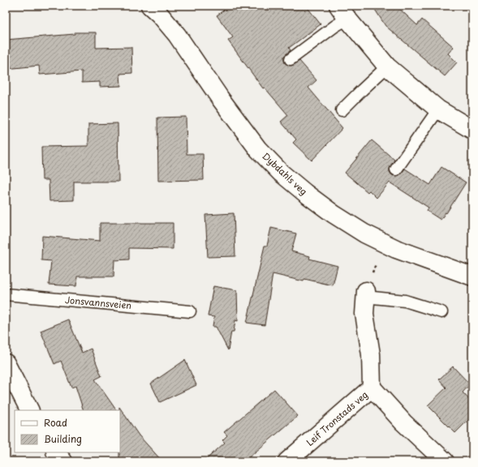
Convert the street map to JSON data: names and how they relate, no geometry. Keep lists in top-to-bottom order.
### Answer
{
  "streets": {
    "street": ["Dybdahls veg", "Leif Tronstads veg"],
    "lane": ["Jonsvannsveien"]
  },
  "legend": ["Road", "Building"]
}
